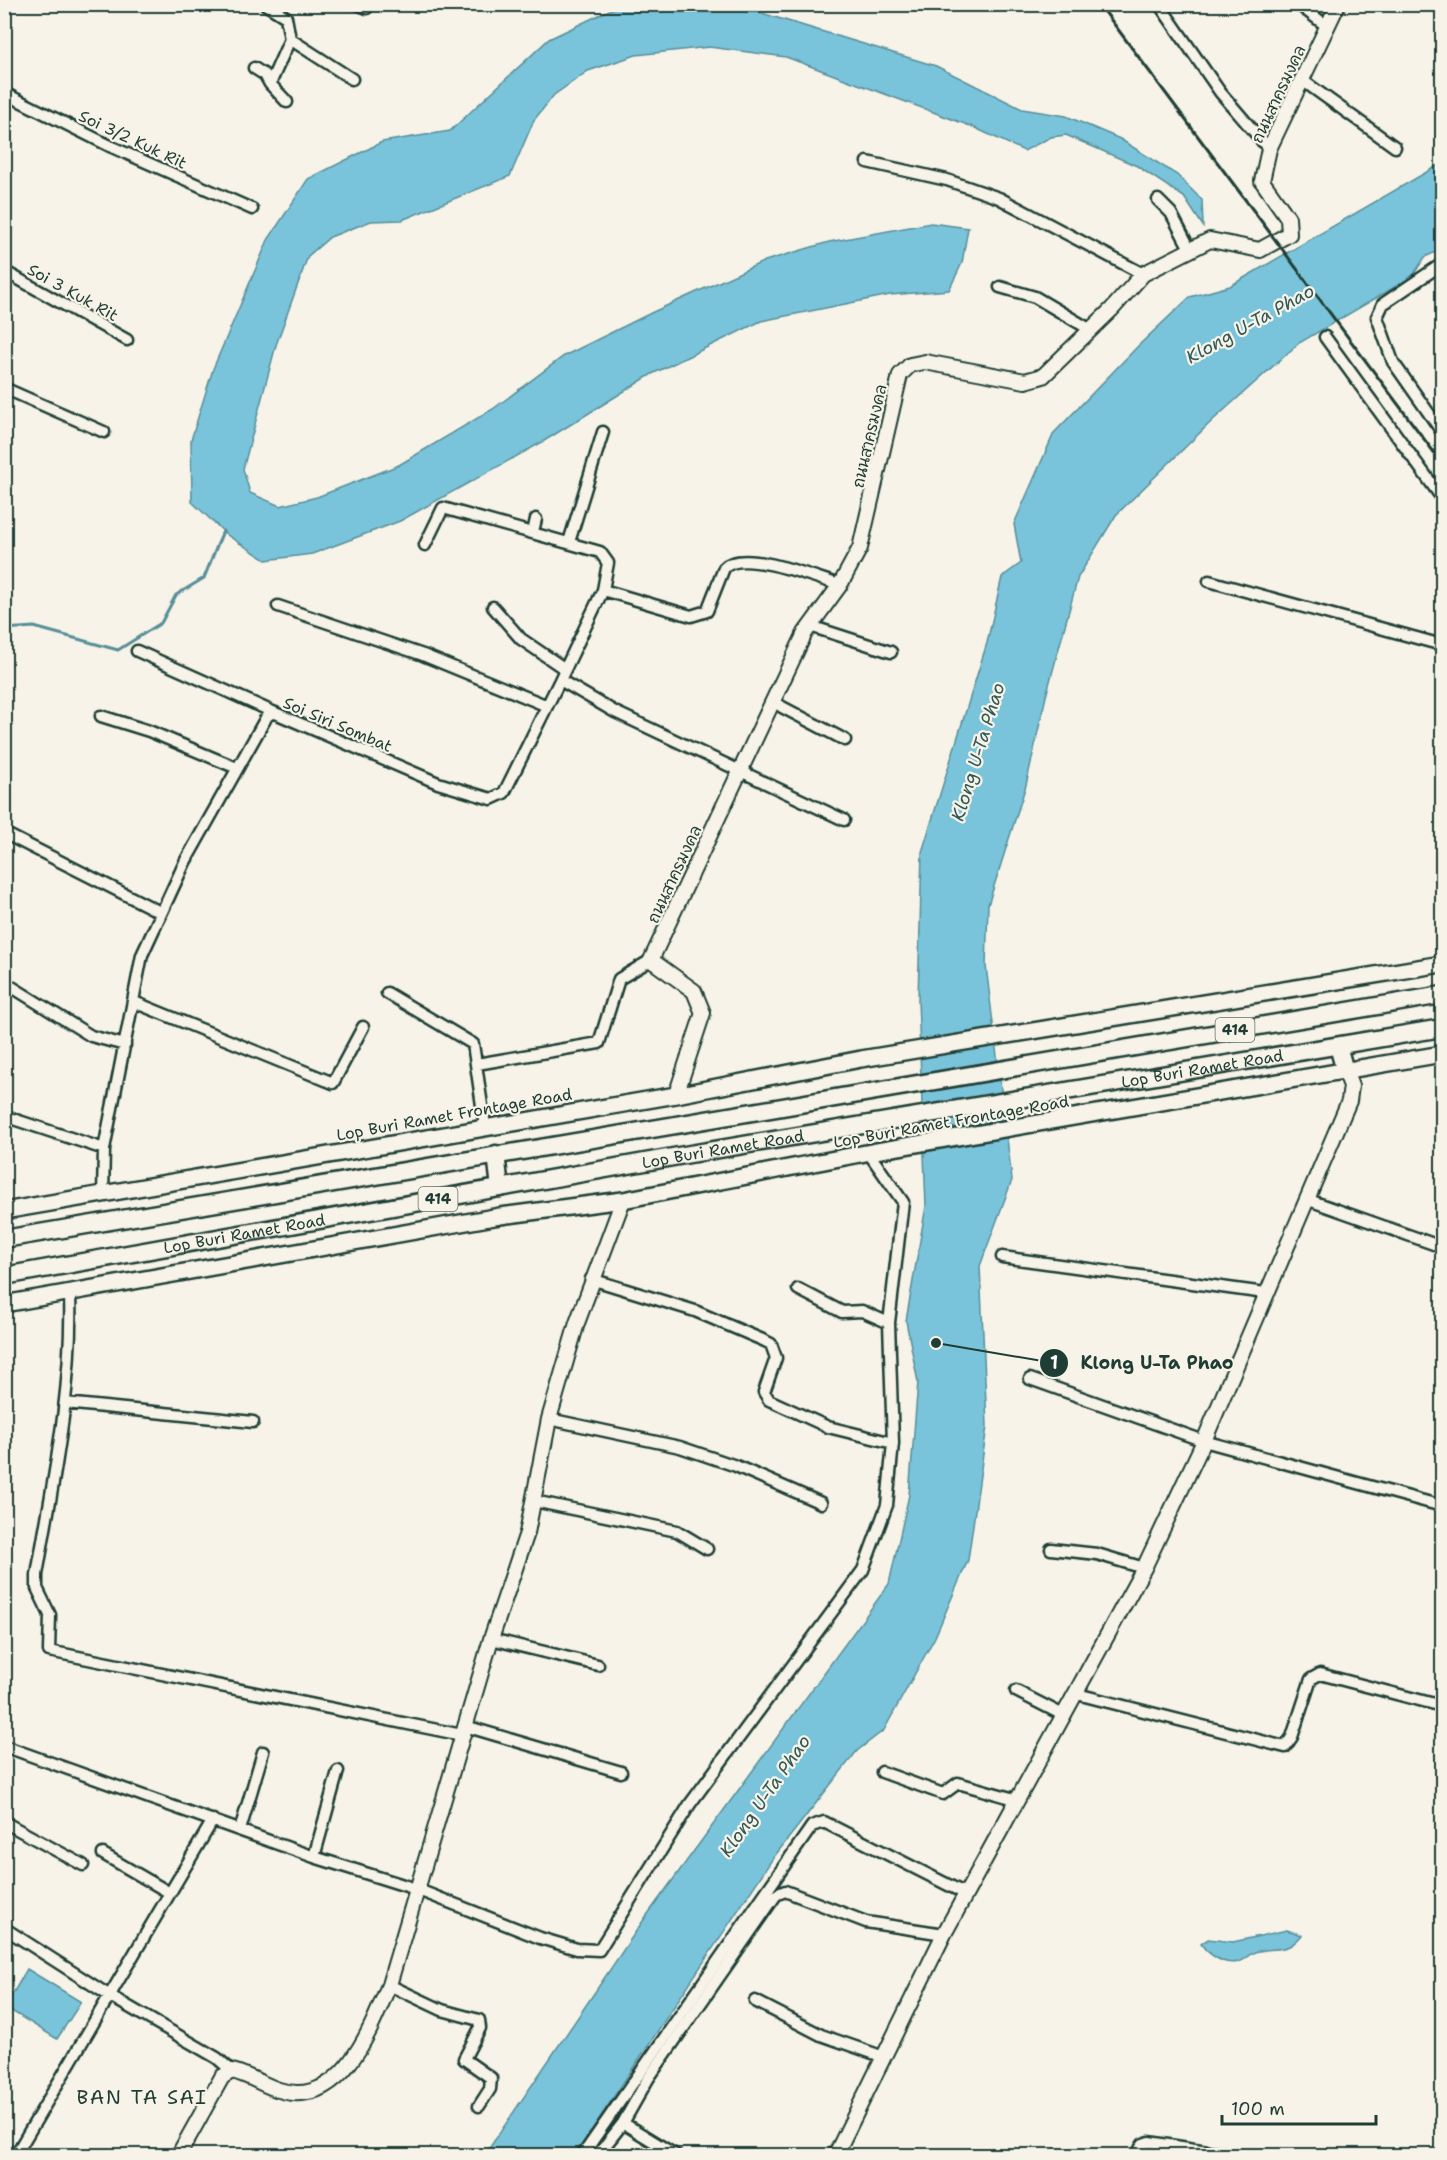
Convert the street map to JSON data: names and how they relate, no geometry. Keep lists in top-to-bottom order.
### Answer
{
  "streets": {
    "main road": ["414", "Lop Buri Ramet Road", "Lop Buri Ramet Frontage Road"],
    "street": [
      "ถนนสาครมงคล",
      "Soi 3/2 Kuk Rit",
      "Soi 3 Kuk Rit",
      "Soi Siri Sombat"
    ]
  },
  "crossings": [
    ["Soi Siri Sombat", "Lop Buri Ramet Frontage Road"]
  ],
  "districts": ["BAN TA SAI"],
  "water": ["Klong U-Ta Phao"],
  "places": ["Klong U-Ta Phao"],
  "scale_bar": "100 m"
}
